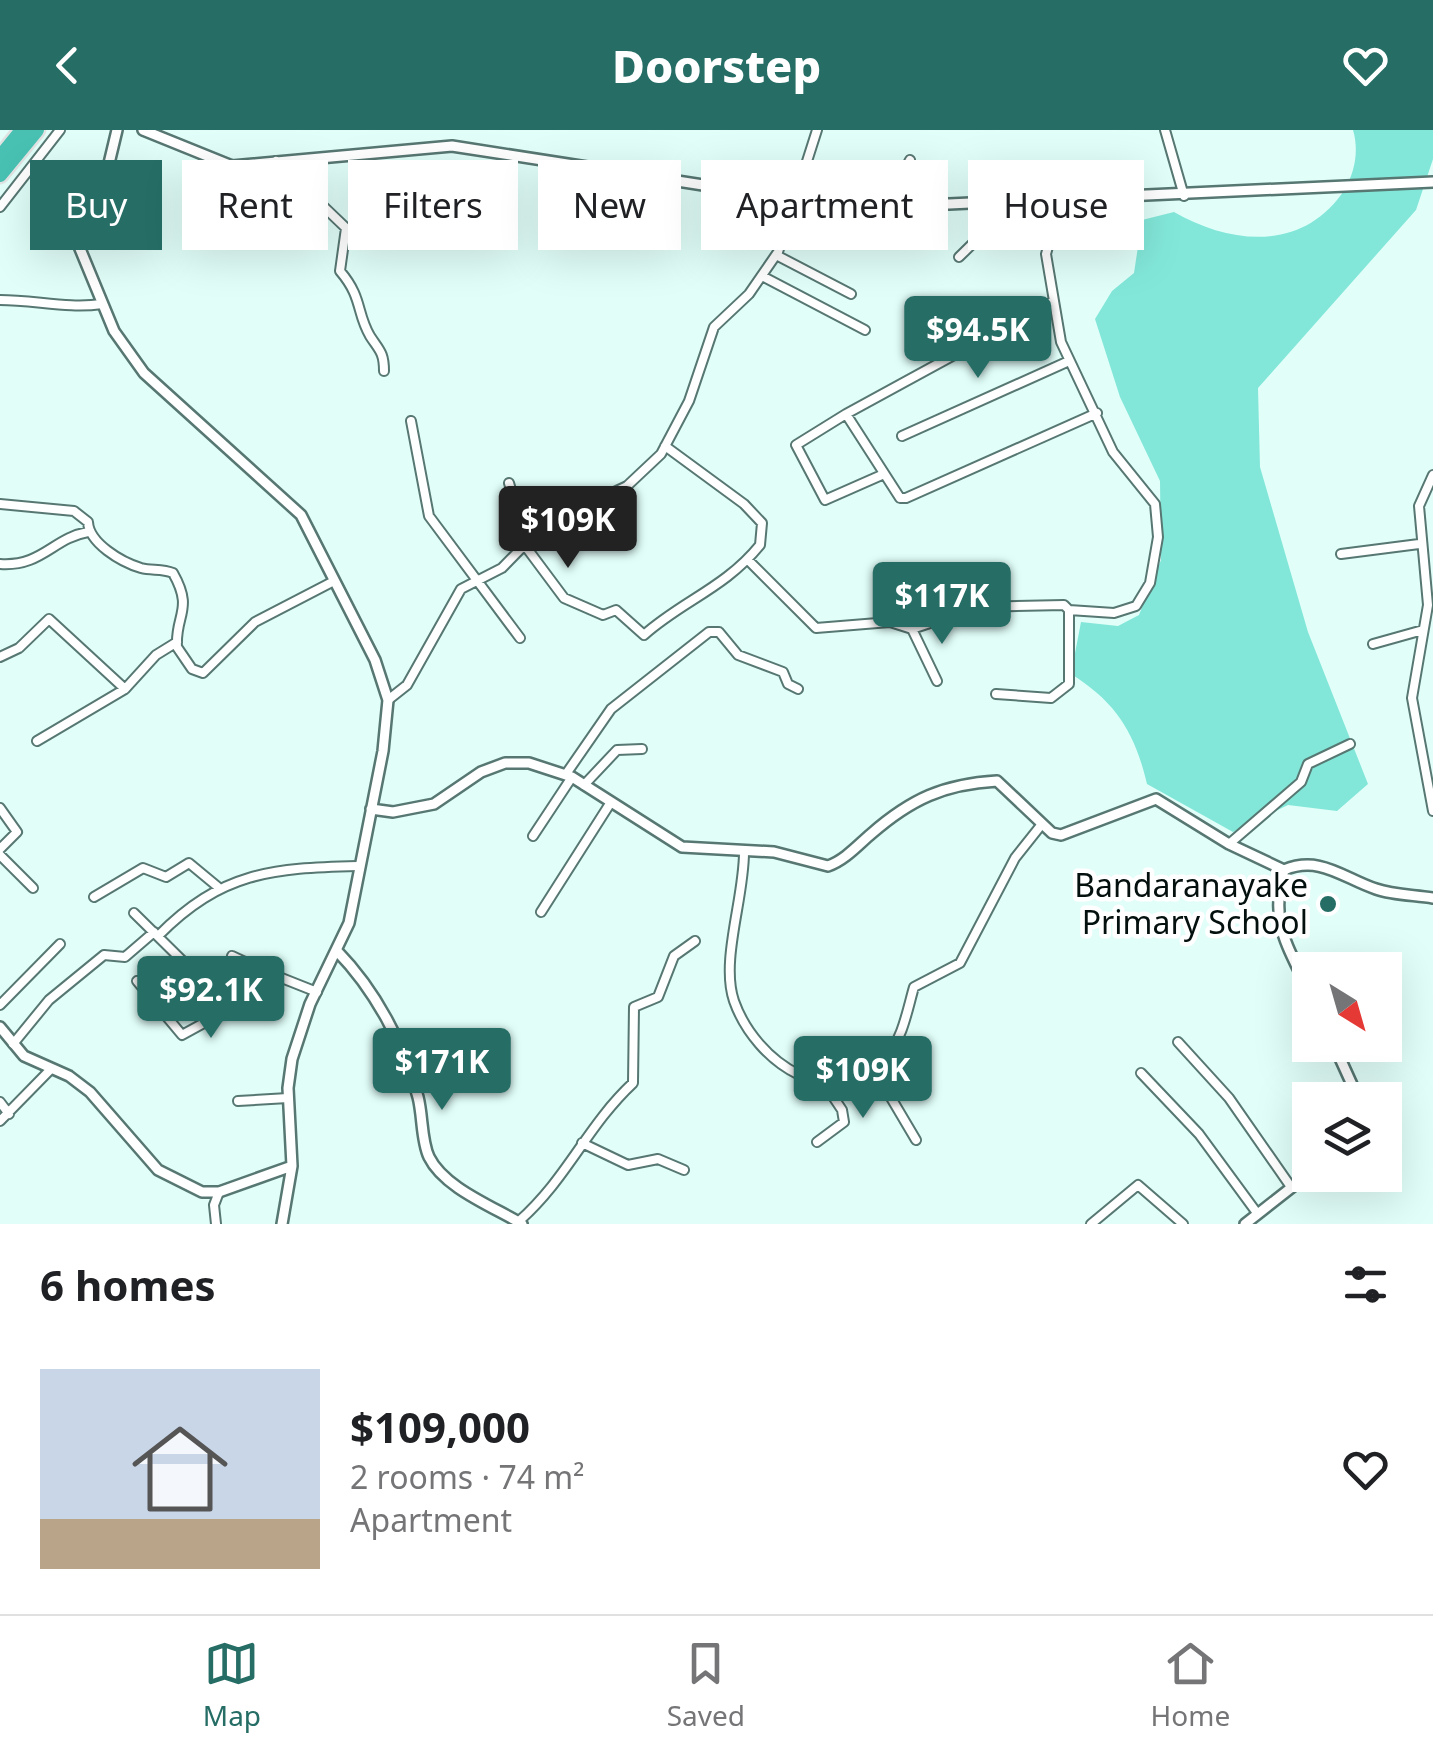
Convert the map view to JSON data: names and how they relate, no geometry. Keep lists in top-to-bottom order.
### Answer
{
  "places": ["Bandaranayake Primary School"],
  "north": "bottom right",
  "page": {
    "header": "Doorstep",
    "chip": [
      "Buy",
      "Rent",
      "Filters",
      "New",
      "Apartment",
      "House"
    ],
    "price": [
      "$94.5K",
      "$109K",
      "$117K",
      "$92.1K",
      "$171K",
      "$109K"
    ],
    "heading": "6 homes",
    "list": [
      {
        "name": "$109,000",
        "note": "2 rooms · 74 m² · Apartment"
      }
    ],
    "tabs": ["Map", "Saved", "Home"]
  }
}
